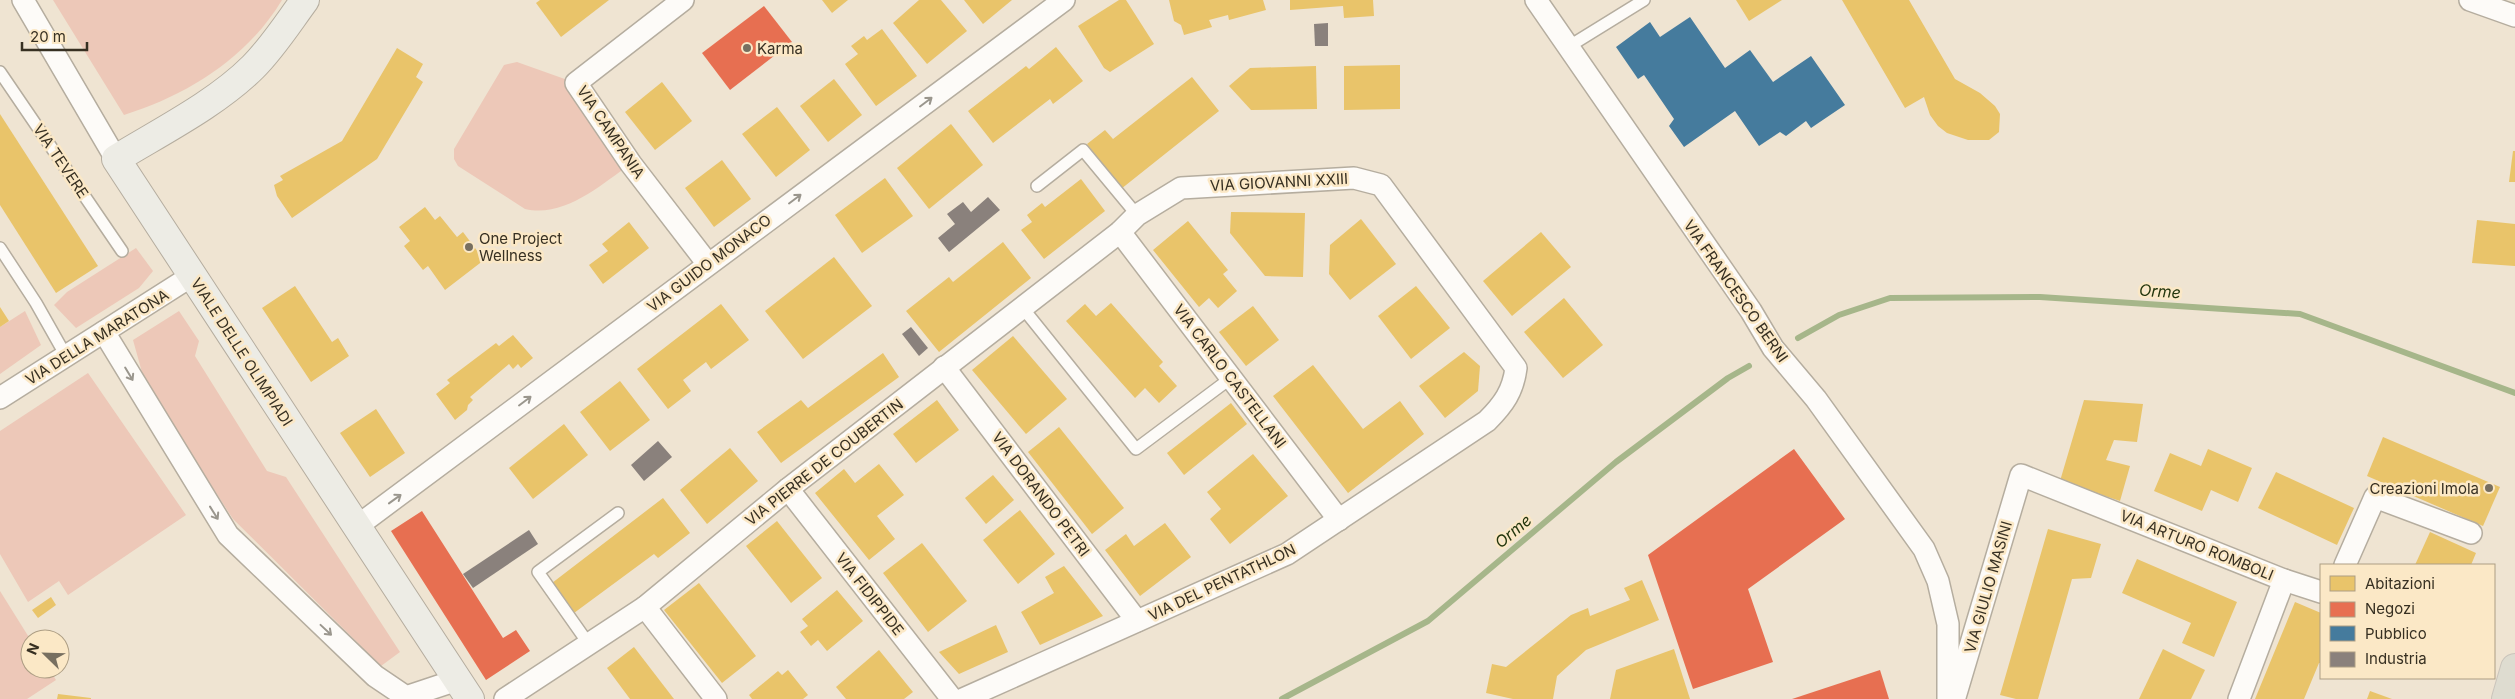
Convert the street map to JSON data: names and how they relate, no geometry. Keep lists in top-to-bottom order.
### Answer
{
  "streets": {
    "street": [
      "VIA CAMPANIA",
      "VIA GIOVANNI XXIII",
      "VIA GUIDO MONACO",
      "VIA FRANCESCO BERNI",
      "VIA DELLA MARATONA",
      "VIALE DELLE OLIMPIADI",
      "VIA CARLO CASTELLANI",
      "VIA PIERRE DE COUBERTIN",
      "VIA DORANDO PETRI",
      "VIA ARTURO ROMBOLI",
      "VIA DEL PENTATHLON",
      "VIA GIULIO MASINI",
      "VIA FIDIPPIDE"
    ],
    "lane": ["VIA TEVERE"]
  },
  "crossings": [
    ["VIA CAMPANIA", "VIA GUIDO MONACO"],
    ["VIA GIOVANNI XXIII", "VIA PIERRE DE COUBERTIN"],
    ["VIA GIOVANNI XXIII", "VIA DEL PENTATHLON"],
    ["VIA GUIDO MONACO", "VIALE DELLE OLIMPIADI"],
    ["VIA DELLA MARATONA", "VIALE DELLE OLIMPIADI"],
    ["VIA CARLO CASTELLANI", "VIA PIERRE DE COUBERTIN"],
    ["VIA CARLO CASTELLANI", "VIA DEL PENTATHLON"],
    ["VIA PIERRE DE COUBERTIN", "VIA DORANDO PETRI"],
    ["VIA PIERRE DE COUBERTIN", "VIA FIDIPPIDE"],
    ["VIA DORANDO PETRI", "VIA DEL PENTATHLON"],
    ["VIA ARTURO ROMBOLI", "VIA GIULIO MASINI"]
  ],
  "one_way": ["VIA GUIDO MONACO"],
  "water": ["Orme"],
  "places": ["Karma", "One Project Wellness", "Creazioni Imola"],
  "legend": [
    "Abitazioni",
    "Negozi",
    "Pubblico",
    "Industria"
  ],
  "scale_bar": "20 m",
  "north": "top left"
}
